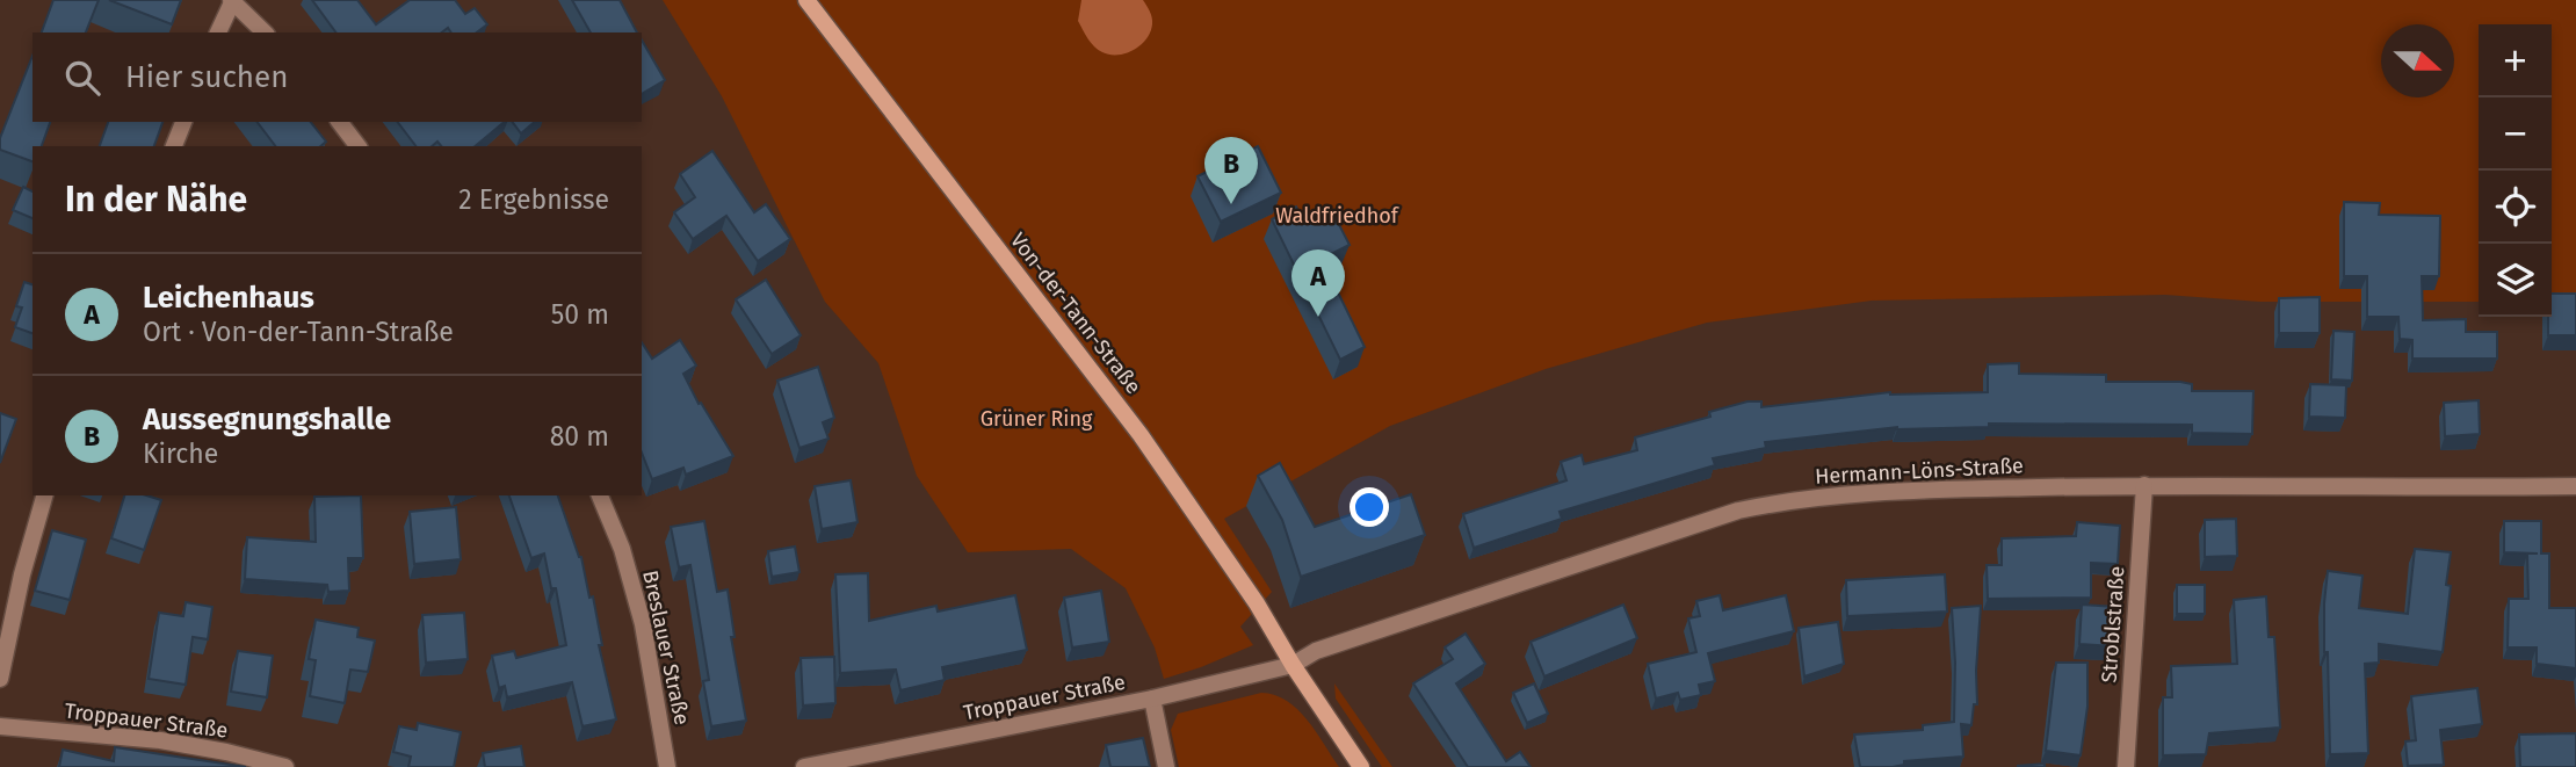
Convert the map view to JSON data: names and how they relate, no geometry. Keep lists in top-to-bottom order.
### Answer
{
  "streets": {
    "street": [
      "Von-der-Tann-Straße",
      "Hermann-Löns-Straße",
      "Stroblstraße",
      "Breslauer Straße",
      "Troppauer Straße"
    ]
  },
  "crossings": [
    ["Von-der-Tann-Straße", "Hermann-Löns-Straße"],
    ["Von-der-Tann-Straße", "Troppauer Straße"],
    ["Hermann-Löns-Straße", "Stroblstraße"],
    ["Hermann-Löns-Straße", "Troppauer Straße"]
  ],
  "parks": ["Waldfriedhof", "Grüner Ring"],
  "north": "right",
  "page": {
    "map_buttons": ["+", "−"],
    "search": "Hier suchen",
    "pins": ["B", "A"],
    "heading": ["In der Nähe", "2 Ergebnisse"],
    "list": [
      {
        "mark": "A",
        "name": "Leichenhaus",
        "note": "Ort · Von-der-Tann-Straße",
        "value": "50 m"
      },
      {
        "mark": "B",
        "name": "Aussegnungshalle",
        "note": "Kirche",
        "value": "80 m"
      }
    ]
  }
}
